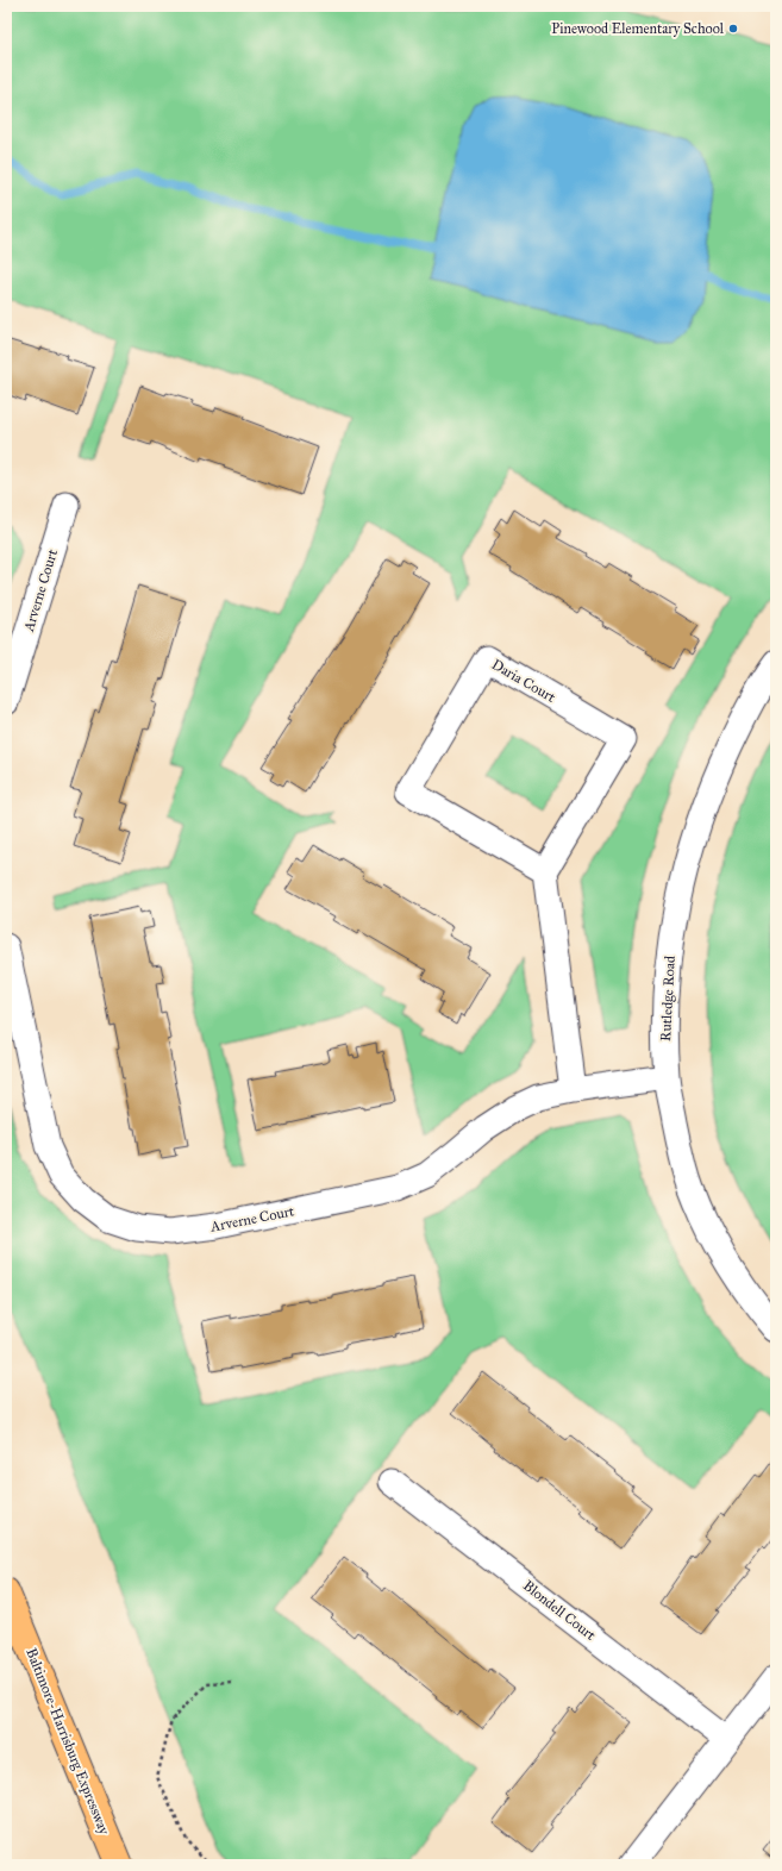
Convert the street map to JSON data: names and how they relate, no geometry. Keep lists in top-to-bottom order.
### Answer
{
  "streets": {
    "highway": ["Baltimore-Harrisburg Expressway"],
    "street": [
      "Arverne Court",
      "Daria Court",
      "Rutledge Road",
      "Blondell Court"
    ]
  },
  "crossings": [
    ["Arverne Court", "Rutledge Road"]
  ],
  "places": ["Pinewood Elementary School"]
}
